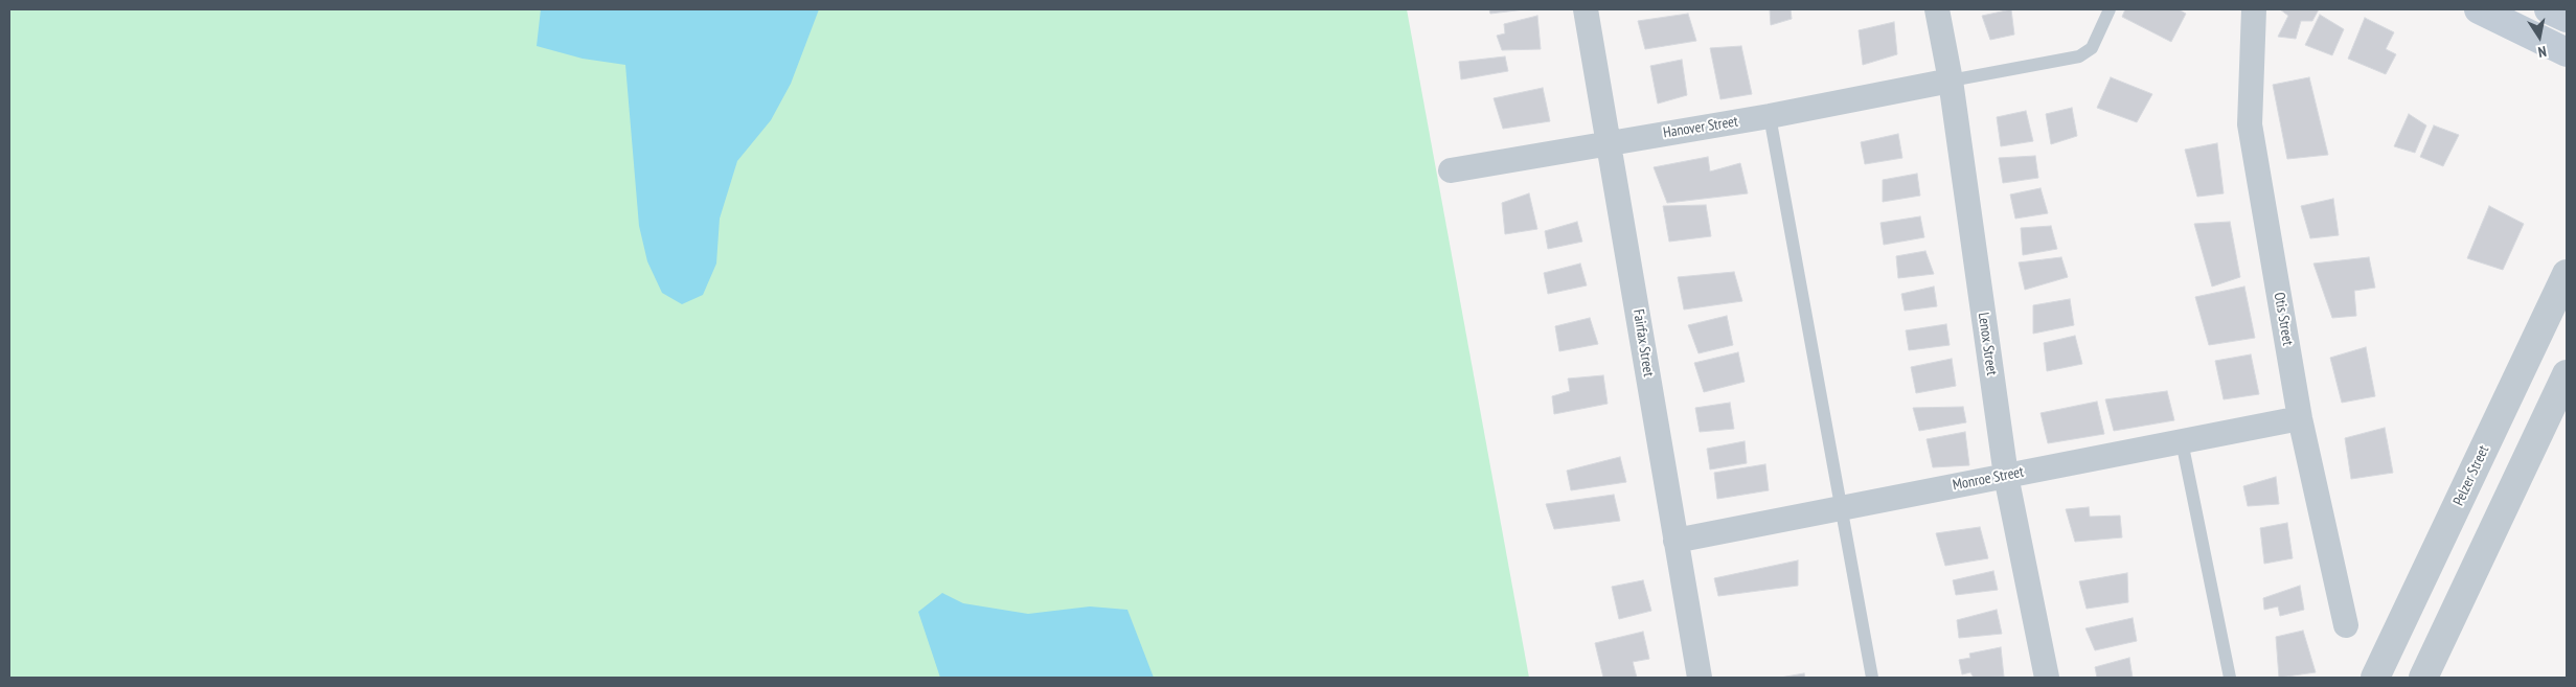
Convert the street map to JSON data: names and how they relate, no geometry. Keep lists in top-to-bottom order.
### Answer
{
  "streets": {
    "street": [
      "Hanover Street",
      "Otis Street",
      "Fairfax Street",
      "Lenox Street",
      "Pelzer Street",
      "Monroe Street"
    ]
  },
  "crossings": [
    ["Hanover Street", "Fairfax Street"],
    ["Hanover Street", "Lenox Street"],
    ["Otis Street", "Monroe Street"],
    ["Fairfax Street", "Monroe Street"],
    ["Lenox Street", "Monroe Street"]
  ],
  "north": "bottom"
}
